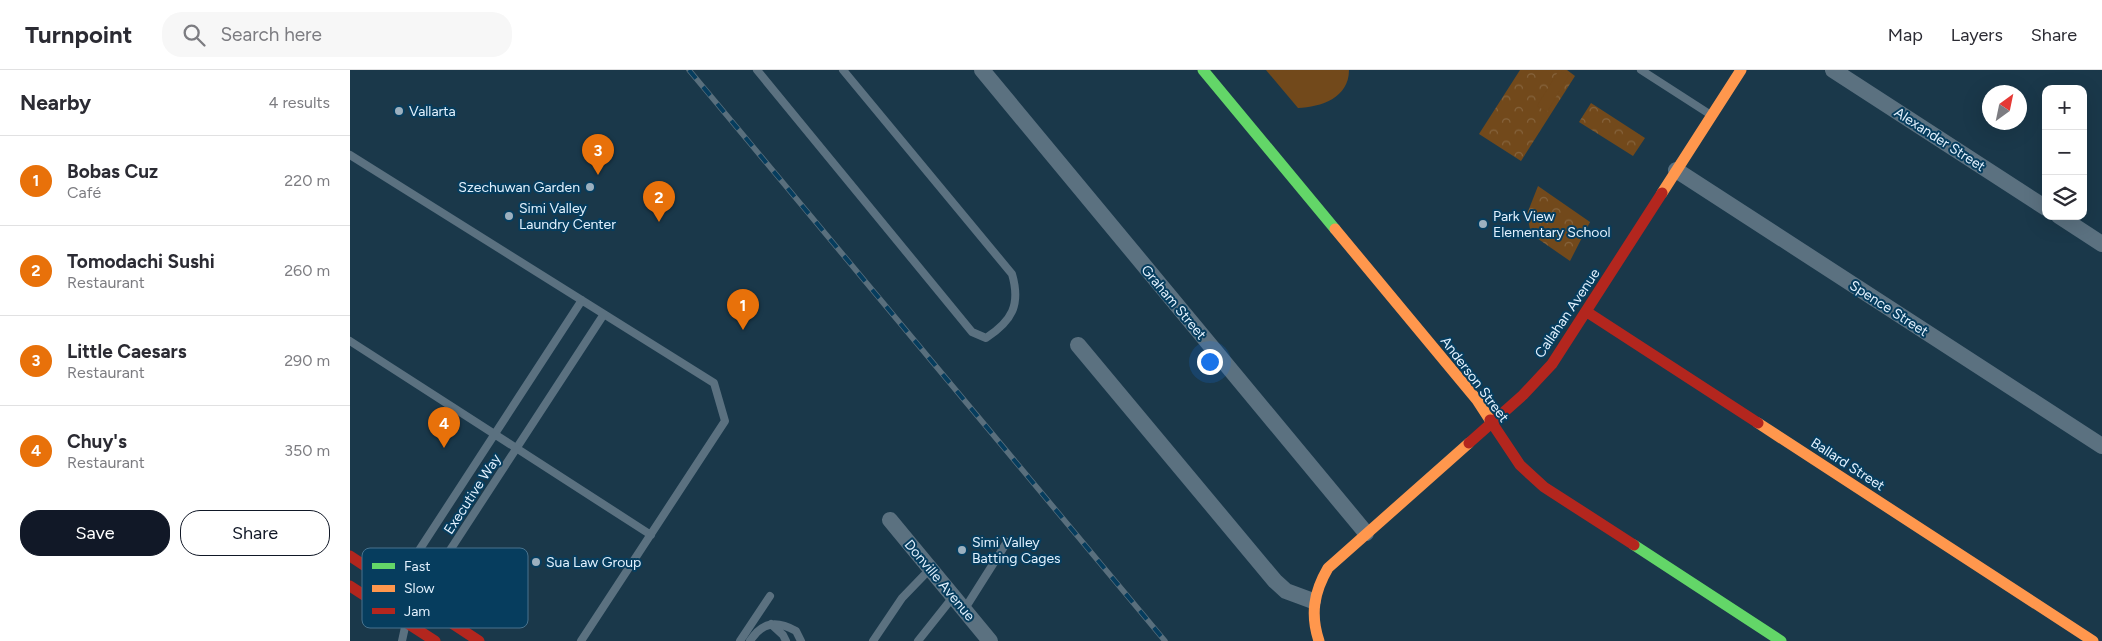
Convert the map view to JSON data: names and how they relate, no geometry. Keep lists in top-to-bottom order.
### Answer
{
  "streets": {
    "street": [
      "Alexander Street",
      "Graham Street",
      "Spence Street",
      "Callahan Avenue",
      "Anderson Street",
      "Ballard Street",
      "Donville Avenue"
    ],
    "lane": ["Executive Way"]
  },
  "crossings": [
    ["Graham Street", "Callahan Avenue"],
    ["Spence Street", "Callahan Avenue"],
    ["Callahan Avenue", "Anderson Street"],
    ["Callahan Avenue", "Ballard Street"]
  ],
  "places": [
    "Vallarta",
    "Szechuwan Garden",
    "Simi Valley Laundry Center",
    "Park View Elementary School",
    "Simi Valley Batting Cages",
    "Sua Law Group"
  ],
  "legend": ["Fast", "Slow", "Jam"],
  "north": "top right",
  "page": {
    "header": "Turnpoint",
    "search": "Search here",
    "nav": ["Map", "Layers", "Share"],
    "heading": ["Nearby", "4 results"],
    "map_buttons": ["+", "−"],
    "pins": [
      "3",
      "2",
      "1",
      "4"
    ],
    "list": [
      {
        "mark": "1",
        "name": "Bobas Cuz",
        "note": "Café",
        "value": "220 m"
      },
      {
        "mark": "2",
        "name": "Tomodachi Sushi",
        "note": "Restaurant",
        "value": "260 m"
      },
      {
        "mark": "3",
        "name": "Little Caesars",
        "note": "Restaurant",
        "value": "290 m"
      },
      {
        "mark": "4",
        "name": "Chuy's",
        "note": "Restaurant",
        "value": "350 m"
      }
    ],
    "buttons": ["Save", "Share"]
  }
}
